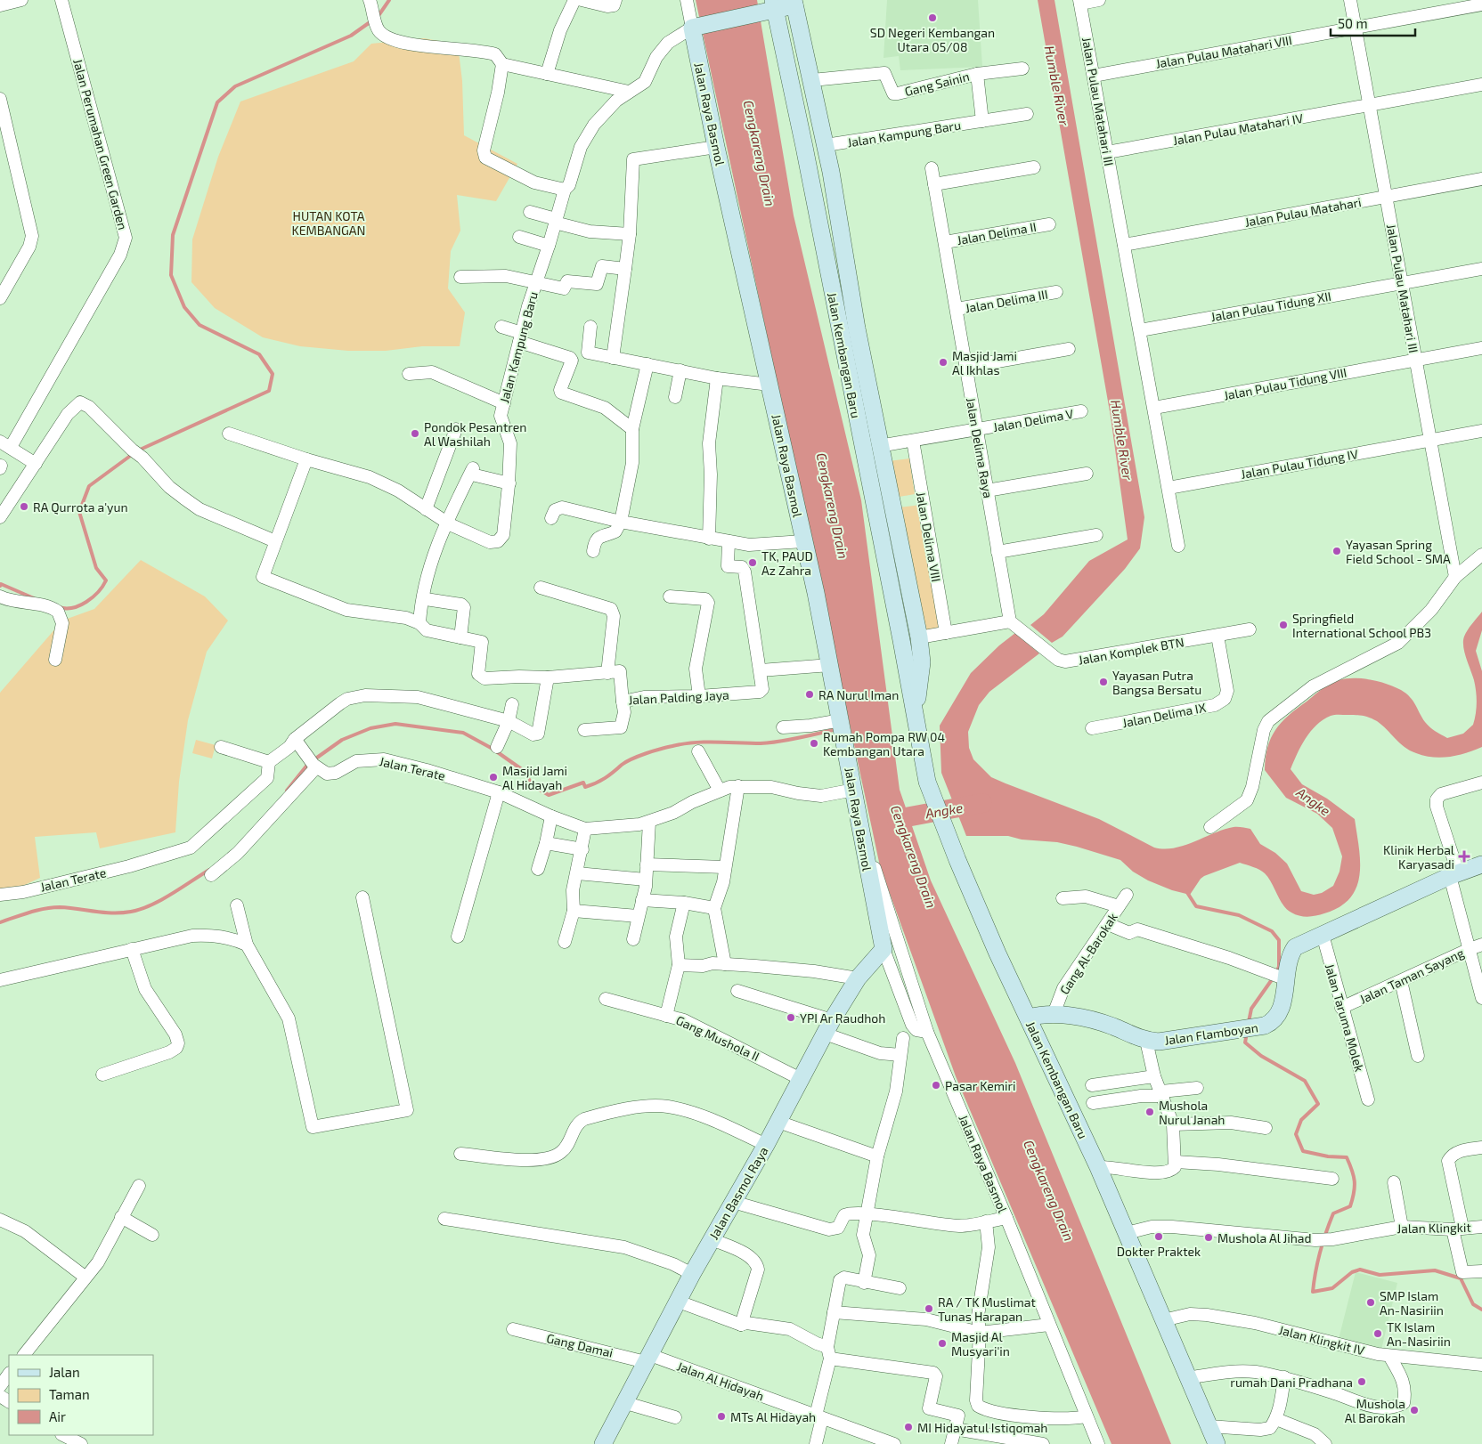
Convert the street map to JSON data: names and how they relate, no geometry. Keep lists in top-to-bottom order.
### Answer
{
  "streets": {
    "main road": [
      "Jalan Raya Basmol",
      "Jalan Kembangan Baru",
      "Jalan Flamboyan",
      "Jalan Basmol Raya"
    ],
    "street": [
      "Jalan Pulau Matahari VIII",
      "Gang Sainin",
      "Jalan Pulau Matahari III",
      "Jalan Pulau Matahari IV",
      "Jalan Kampung Baru",
      "Jalan Perumahan Green Garden",
      "Jalan Pulau Matahari",
      "Jalan Delima II",
      "Jalan Delima III",
      "Jalan Pulau Tidung XII",
      "Jalan Pulau Tidung VIII",
      "Jalan Delima V",
      "Jalan Delima Raya",
      "Jalan Pulau Tidung IV",
      "Jalan Delima VIII",
      "Jalan Komplek BTN",
      "Jalan Palding Jaya",
      "Jalan Delima IX",
      "Jalan Terate",
      "Gang Al-Barokak",
      "Jalan Taman Sayang",
      "Jalan Taruma Molek",
      "Gang Mushola II",
      "Jalan Klingkit",
      "Jalan Klingkit IV",
      "Gang Damai",
      "Jalan Al Hidayah"
    ]
  },
  "crossings": [
    ["Jalan Pulau Matahari VIII", "Jalan Pulau Matahari III"],
    ["Gang Sainin", "Jalan Kembangan Baru"],
    ["Jalan Pulau Matahari III", "Jalan Pulau Matahari IV"],
    ["Jalan Pulau Matahari III", "Jalan Pulau Matahari"],
    ["Jalan Pulau Matahari III", "Jalan Pulau Tidung XII"],
    ["Jalan Pulau Matahari III", "Jalan Pulau Tidung VIII"],
    ["Jalan Pulau Matahari III", "Jalan Pulau Tidung IV"],
    ["Jalan Raya Basmol", "Jalan Kampung Baru"],
    ["Jalan Raya Basmol", "Jalan Terate"],
    ["Jalan Raya Basmol", "Jalan Basmol Raya"],
    ["Jalan Kampung Baru", "Jalan Kembangan Baru"],
    ["Jalan Delima II", "Jalan Delima Raya"],
    ["Jalan Delima III", "Jalan Delima Raya"],
    ["Jalan Kembangan Baru", "Jalan Delima V"],
    ["Jalan Kembangan Baru", "Jalan Flamboyan"],
    ["Jalan Kembangan Baru", "Jalan Klingkit"],
    ["Jalan Kembangan Baru", "Jalan Klingkit IV"],
    ["Jalan Delima V", "Jalan Delima Raya"],
    ["Jalan Delima V", "Jalan Delima VIII"],
    ["Jalan Delima Raya", "Jalan Komplek BTN"],
    ["Jalan Komplek BTN", "Jalan Delima IX"],
    ["Gang Al-Barokak", "Jalan Flamboyan"],
    ["Jalan Taman Sayang", "Jalan Taruma Molek"],
    ["Jalan Taruma Molek", "Jalan Flamboyan"],
    ["Gang Mushola II", "Jalan Basmol Raya"],
    ["Jalan Basmol Raya", "Gang Damai"],
    ["Jalan Basmol Raya", "Jalan Al Hidayah"],
    ["Gang Damai", "Jalan Al Hidayah"]
  ],
  "water": ["Humble River", "Cengkareng Drain", "Angke"],
  "parks": ["HUTAN KOTA KEMBANGAN"],
  "places": {
    "other": [
      "SD Negeri Kembangan Utara 05/08",
      "Masjid Jami Al Ikhlas",
      "Pondok Pesantren Al Washilah",
      "RA Qurrota a'yun",
      "Yayasan Spring Field School - SMA",
      "TK, PAUD Az Zahra",
      "Springfield International School PB3",
      "Yayasan Putra Bangsa Bersatu",
      "RA Nurul Iman",
      "Rumah Pompa RW 04 Kembangan Utara",
      "Masjid Jami Al Hidayah",
      "YPI Ar Raudhoh",
      "Pasar Kemiri",
      "Mushola Nurul Janah",
      "Dokter Praktek",
      "Mushola Al Jihad",
      "SMP Islam An-Nasiriin",
      "RA / TK Muslimat Tunas Harapan",
      "TK Islam An-Nasiriin",
      "Masjid Al Musyari'in",
      "rumah Dani Pradhana",
      "Mushola Al Barokah",
      "MTs Al Hidayah",
      "MI Hidayatul Istiqomah"
    ],
    "health": ["Klinik Herbal Karyasadi"]
  },
  "legend": ["Jalan", "Taman", "Air"],
  "scale_bar": "50 m"
}
